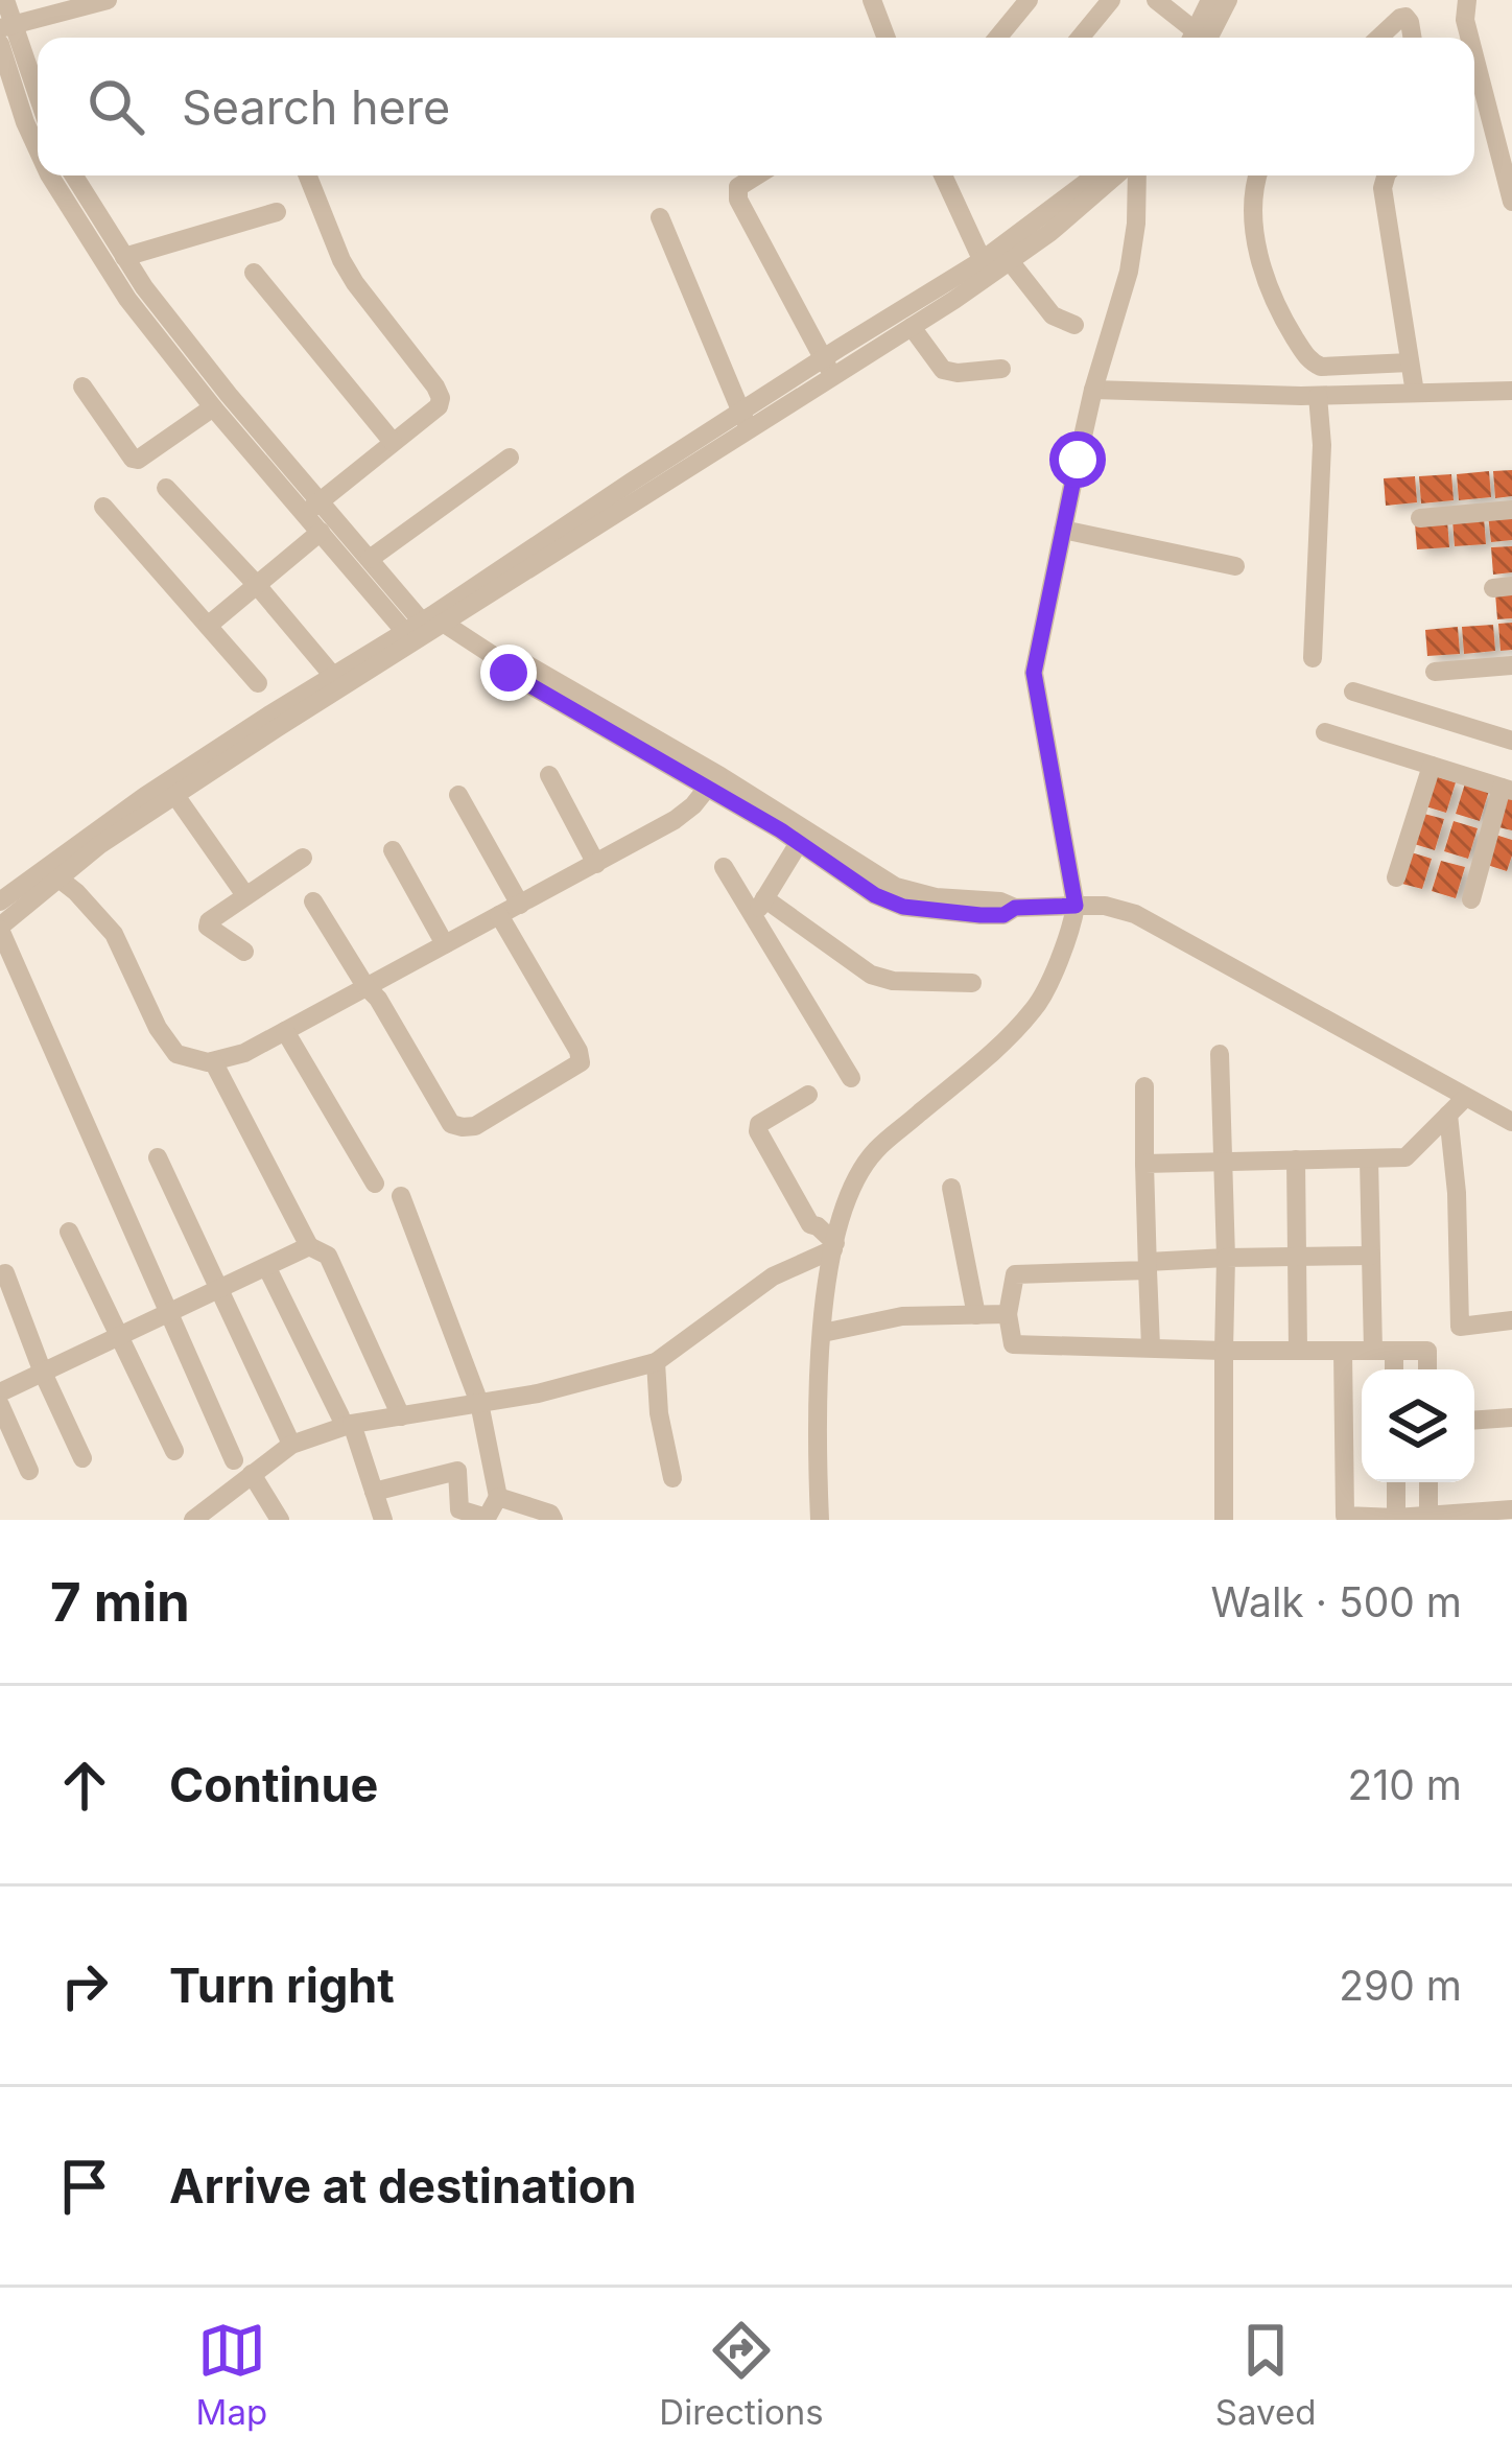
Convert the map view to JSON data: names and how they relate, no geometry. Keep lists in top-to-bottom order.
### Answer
{
  "page": {
    "search": "Search here",
    "heading": ["7 min", "Walk · 500 m"],
    "list": [
      ["Continue", "210 m"],
      ["Turn right", "290 m"],
      "Arrive at destination"
    ],
    "nav": ["Map", "Directions", "Saved"]
  }
}
